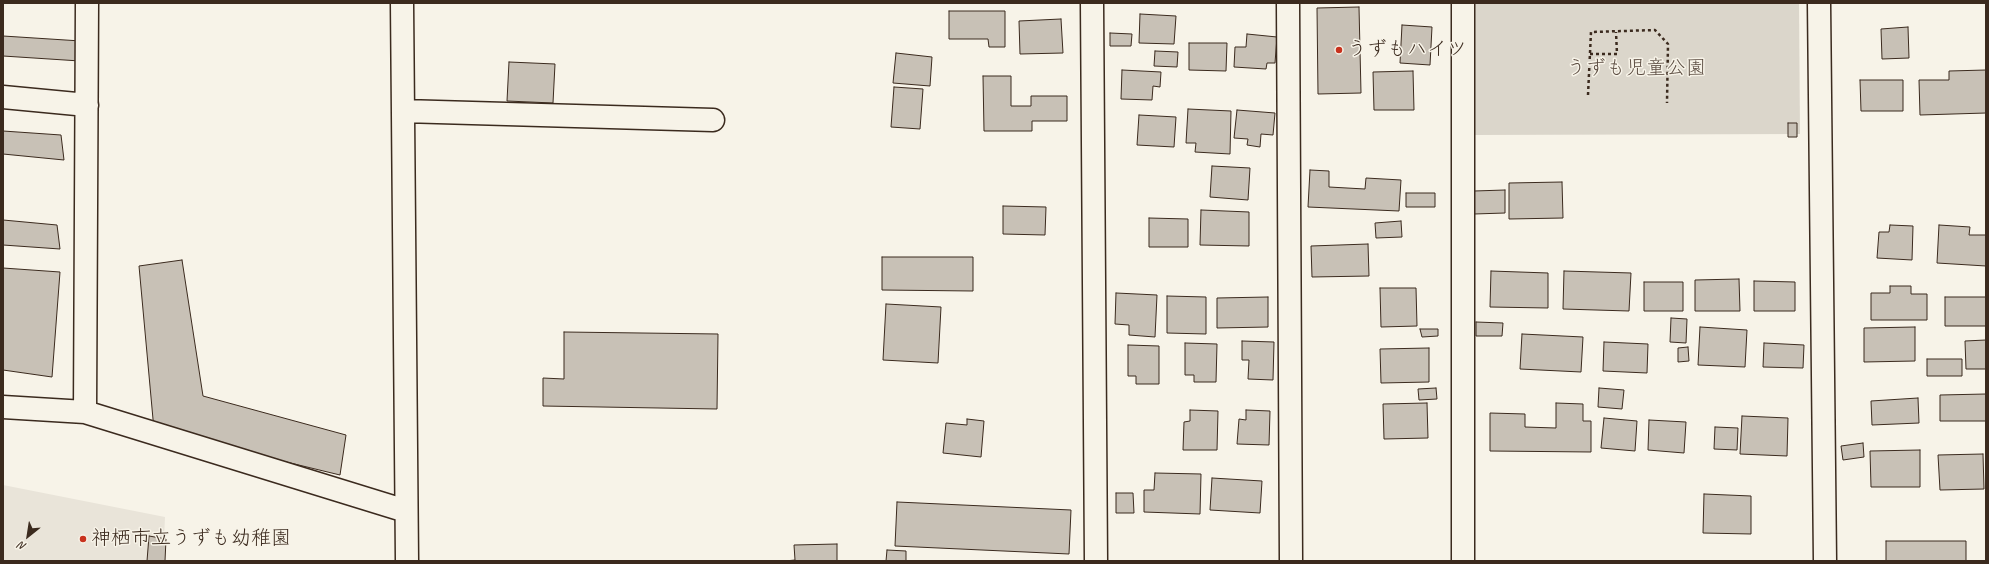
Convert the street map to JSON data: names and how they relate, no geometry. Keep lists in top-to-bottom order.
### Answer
{
  "parks": ["うずも児童公園"],
  "places": ["うずもハイツ", "神栖市立うずも幼稚園"],
  "north": "bottom left"
}
